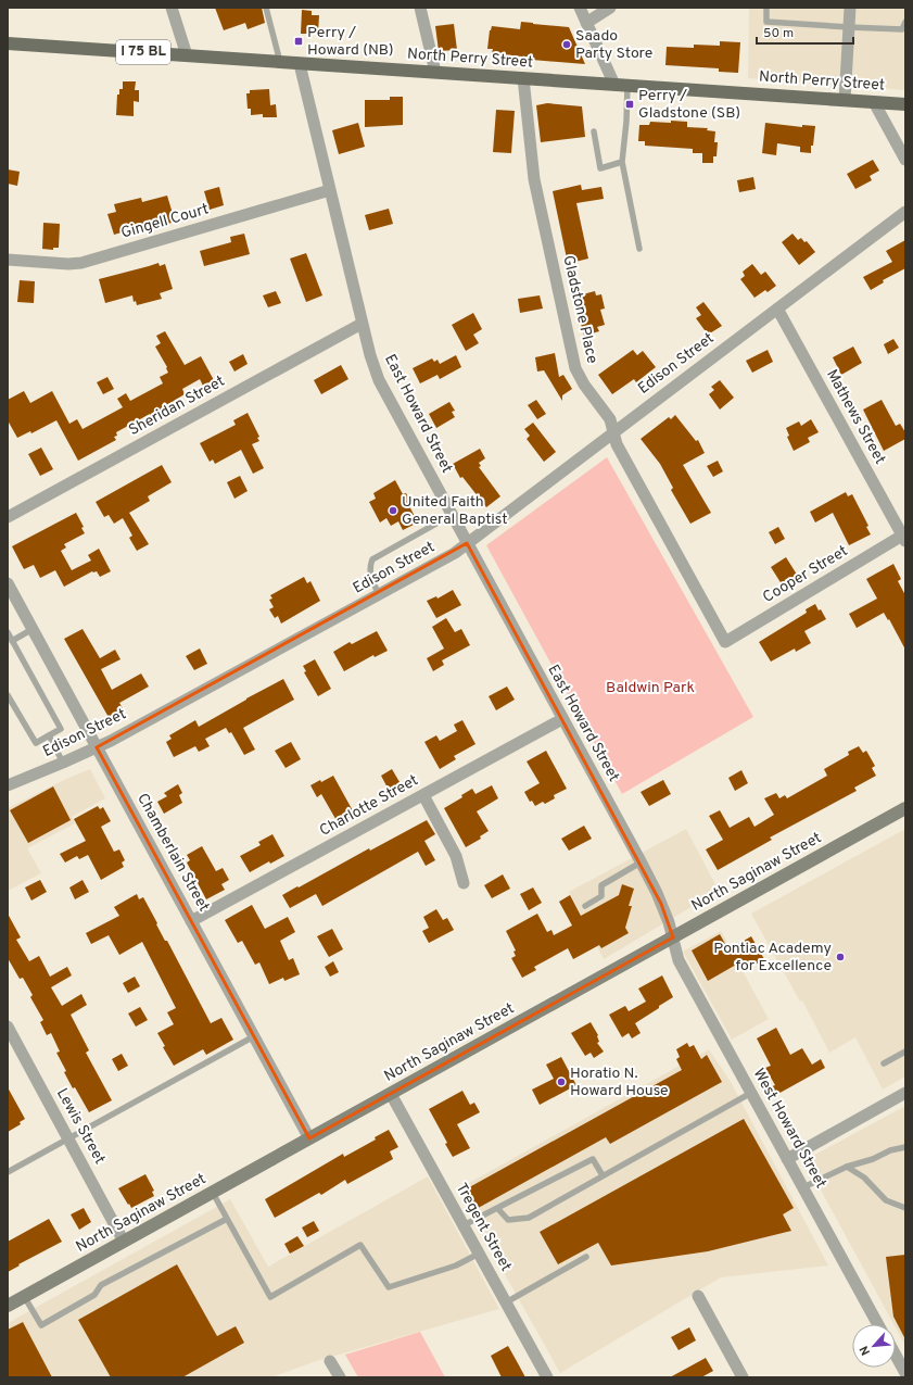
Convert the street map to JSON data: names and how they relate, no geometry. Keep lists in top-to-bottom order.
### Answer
{
  "streets": {
    "main road": ["I 75 BL", "North Perry Street"],
    "street": [
      "Gingell Court",
      "Gladstone Place",
      "Edison Street",
      "Sheridan Street",
      "East Howard Street",
      "Mathews Street",
      "Cooper Street",
      "Charlotte Street",
      "Chamberlain Street",
      "North Saginaw Street",
      "Lewis Street",
      "West Howard Street",
      "Tregent Street"
    ]
  },
  "crossings": [
    ["North Perry Street", "Gladstone Place"],
    ["North Perry Street", "East Howard Street"],
    ["Gingell Court", "East Howard Street"],
    ["Gladstone Place", "Edison Street"],
    ["Gladstone Place", "Cooper Street"],
    ["Edison Street", "East Howard Street"],
    ["Edison Street", "Mathews Street"],
    ["Edison Street", "Chamberlain Street"],
    ["Sheridan Street", "East Howard Street"],
    ["East Howard Street", "Charlotte Street"],
    ["East Howard Street", "North Saginaw Street"],
    ["East Howard Street", "West Howard Street"],
    ["Mathews Street", "Cooper Street"],
    ["Charlotte Street", "Chamberlain Street"],
    ["Chamberlain Street", "North Saginaw Street"],
    ["North Saginaw Street", "Lewis Street"],
    ["North Saginaw Street", "West Howard Street"],
    ["North Saginaw Street", "Tregent Street"]
  ],
  "parks": ["Baldwin Park"],
  "places": {
    "transit": ["Perry / Howard (NB)", "Perry / Gladstone (SB)"],
    "other": [
      "Saado Party Store",
      "United Faith General Baptist",
      "Pontiac Academy for Excellence",
      "Horatio N. Howard House"
    ]
  },
  "scale_bar": "50 m",
  "north": "bottom left"
}
